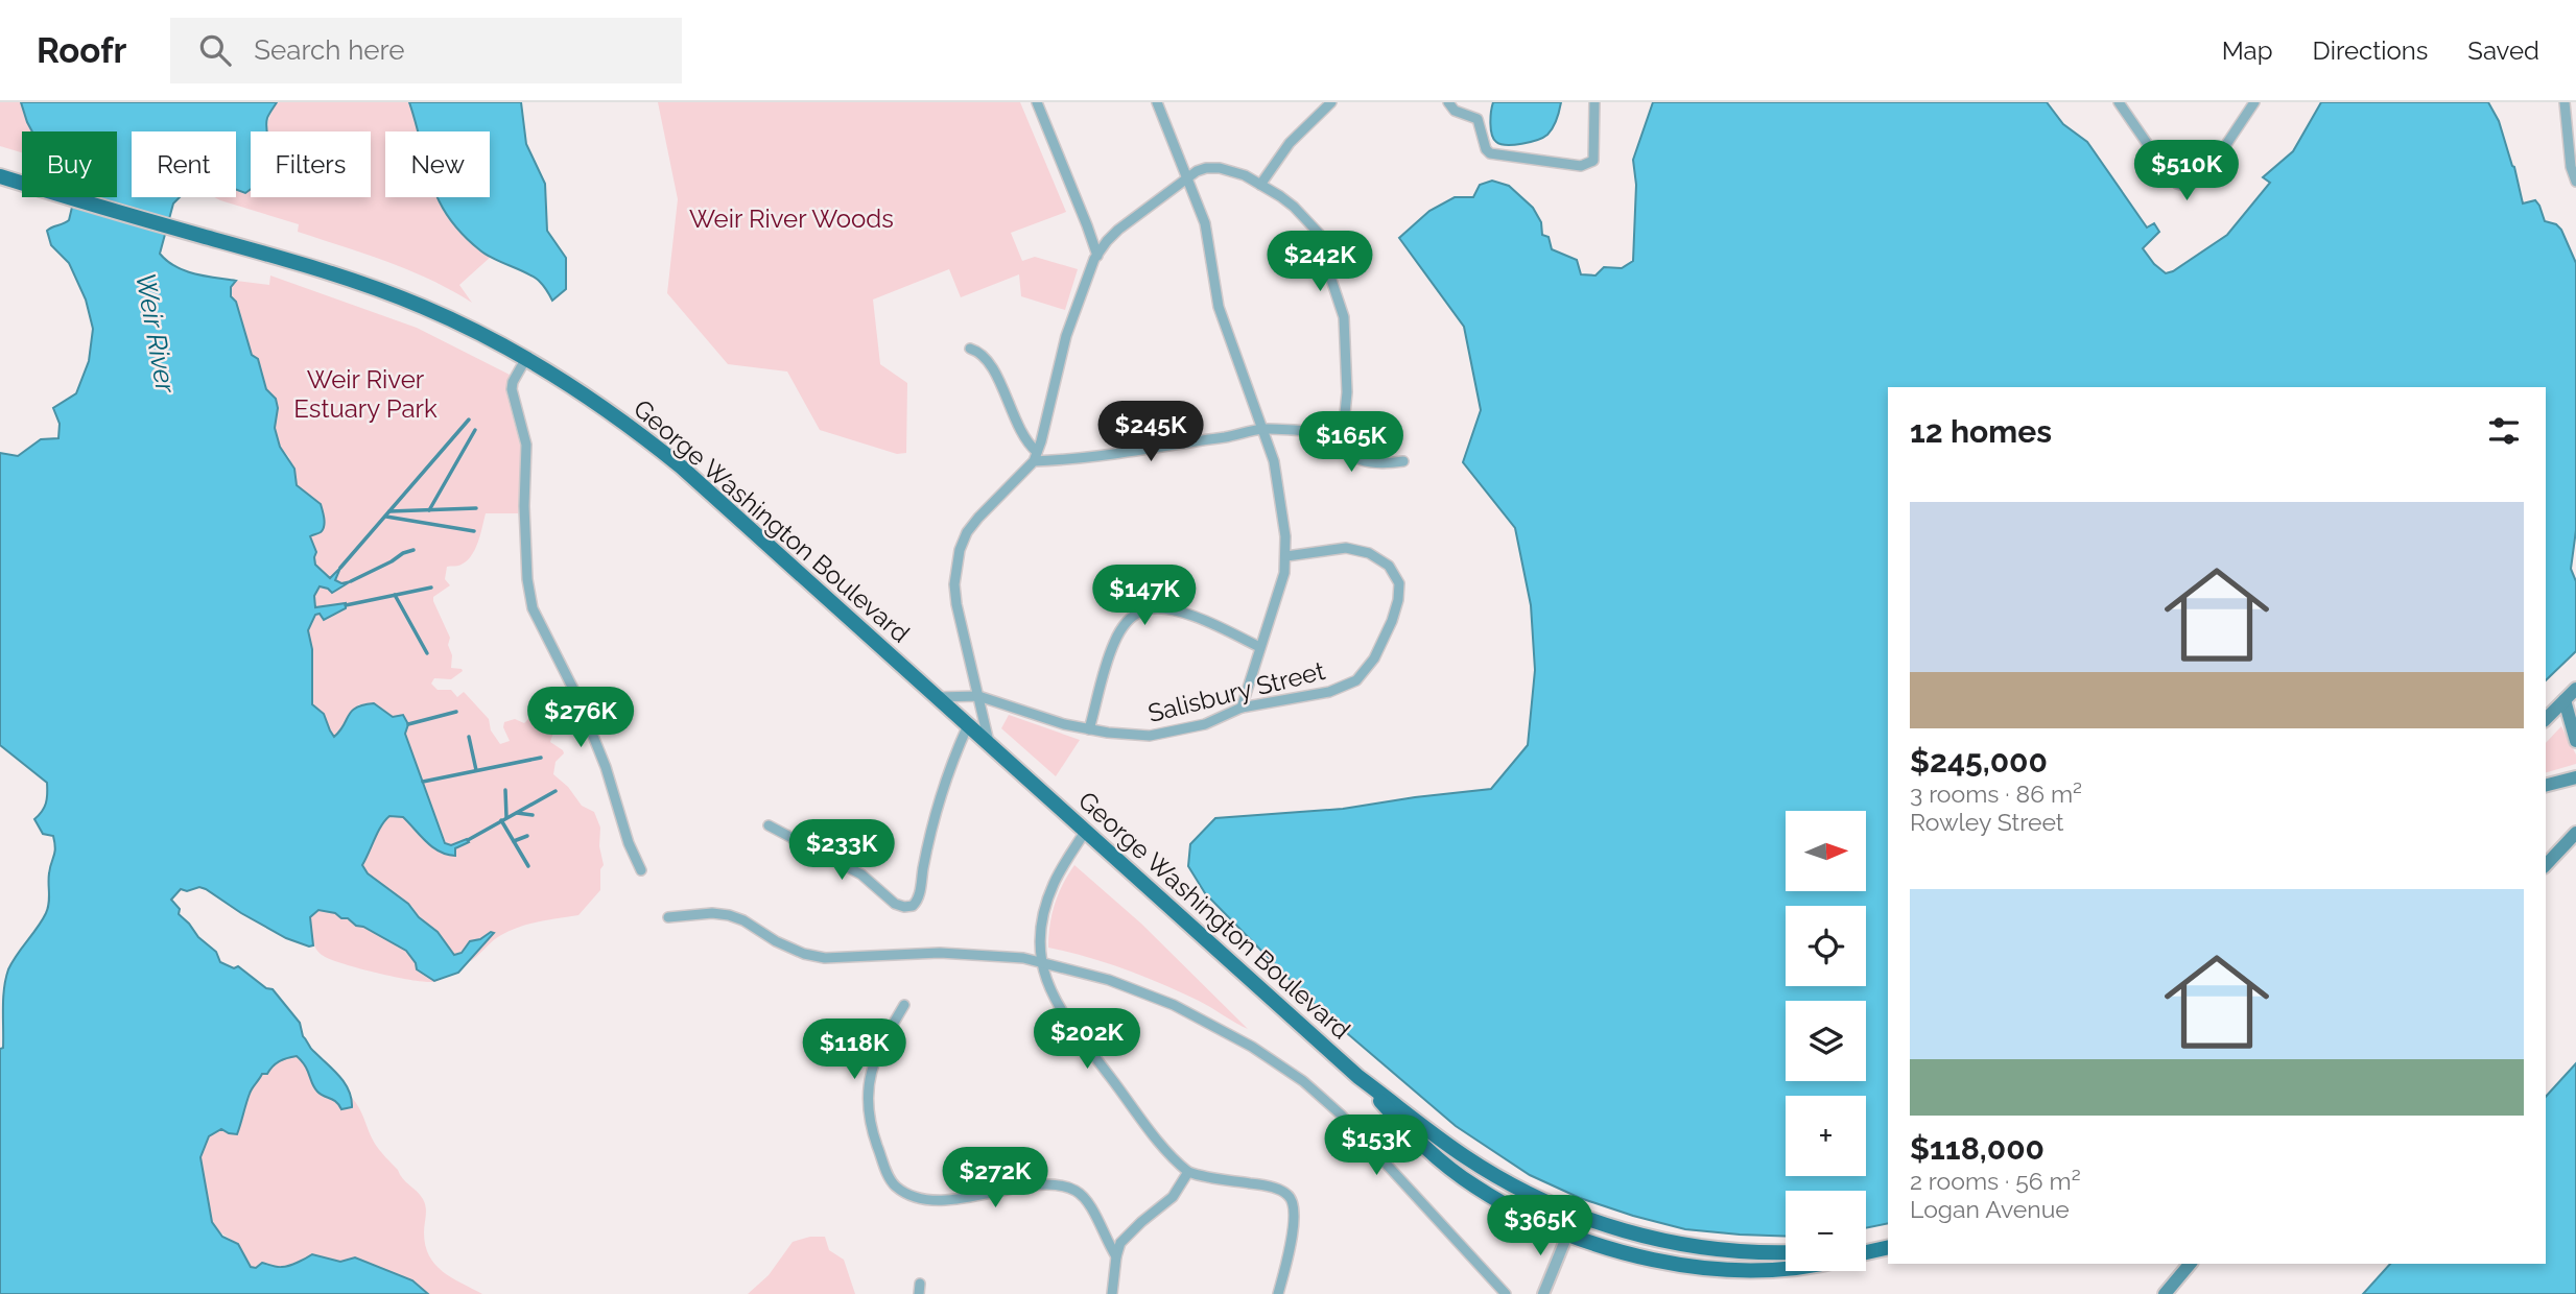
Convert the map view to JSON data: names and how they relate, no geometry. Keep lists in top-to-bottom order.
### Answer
{
  "streets": {
    "main road": ["George Washington Boulevard"],
    "street": ["Salisbury Street"]
  },
  "crossings": [
    ["George Washington Boulevard", "Salisbury Street"]
  ],
  "water": ["Weir River"],
  "parks": ["Weir River Woods", "Weir River Estuary Park"],
  "north": "right",
  "page": {
    "header": "Roofr",
    "search": "Search here",
    "nav": ["Map", "Directions", "Saved"],
    "chip": [
      "Buy",
      "Rent",
      "Filters",
      "New"
    ],
    "price": [
      "$510K",
      "$242K",
      "$245K",
      "$165K",
      "$147K",
      "$276K",
      "$233K",
      "$202K",
      "$118K",
      "$153K",
      "$272K",
      "$365K"
    ],
    "heading": "12 homes",
    "list": [
      {
        "name": "$245,000",
        "note": "3 rooms · 86 m² · Rowley Street"
      },
      {
        "name": "$118,000",
        "note": "2 rooms · 56 m² · Logan Avenue"
      }
    ],
    "map_buttons": ["+", "−"]
  }
}
